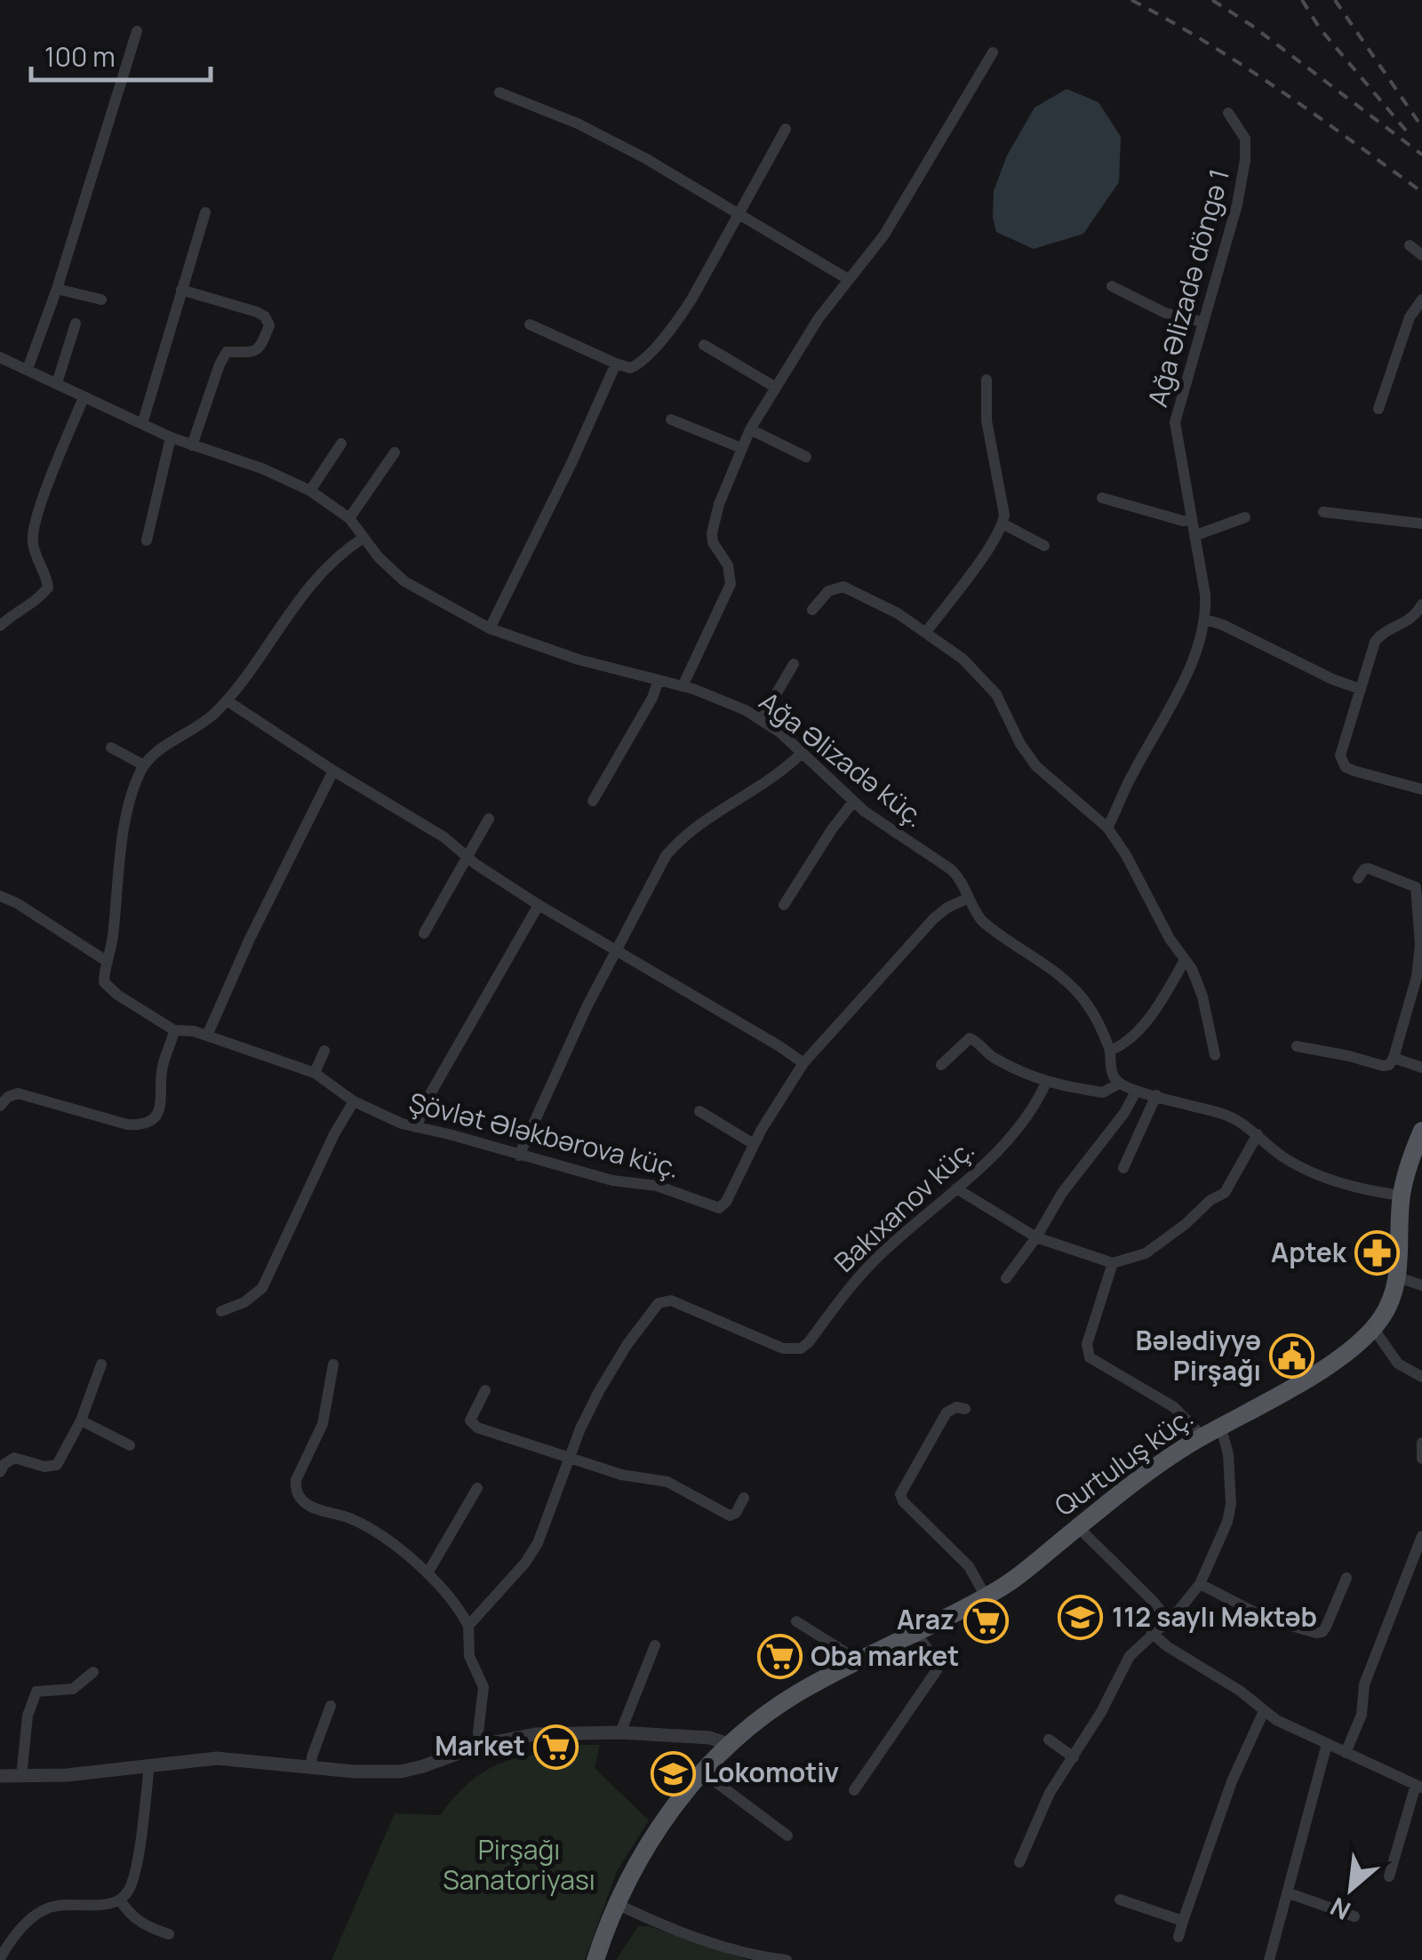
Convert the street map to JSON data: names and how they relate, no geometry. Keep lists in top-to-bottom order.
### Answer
{
  "streets": {
    "main road": ["Qurtuluş küç."],
    "street": [
      "Ağa Əlizadə döngə 1",
      "Ağa Əlizadə küç.",
      "Şövlət Ələkbərova küç.",
      "Bakıxanov küç."
    ]
  },
  "crossings": [
    ["Ağa Əlizadə küç.", "Şövlət Ələkbərova küç."]
  ],
  "parks": ["Pirşağı Sanatoriyası"],
  "places": {
    "pharmacy": ["Aptek"],
    "public building": ["Bələdiyyə Pirşağı"],
    "school or university": ["112 saylı Məktəb", "Lokomotiv"],
    "supermarket": ["Araz", "Oba market", "Market"]
  },
  "scale_bar": "100 m",
  "north": "bottom left"
}
